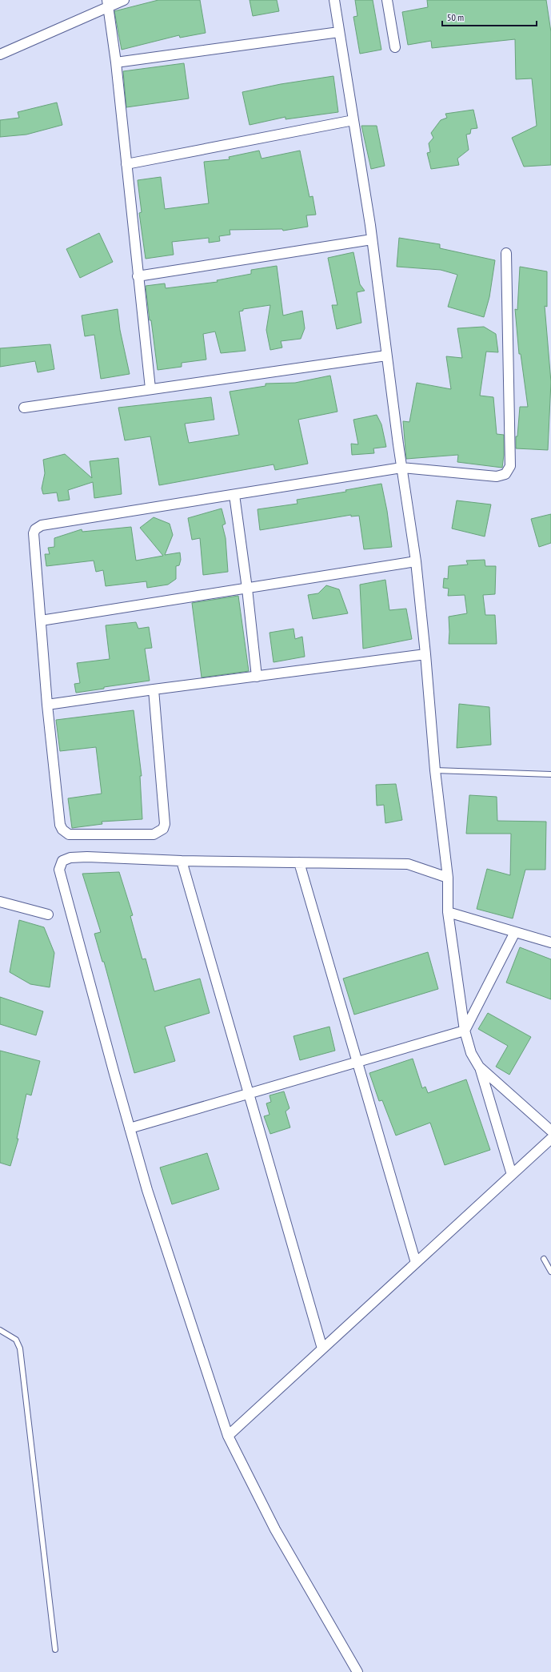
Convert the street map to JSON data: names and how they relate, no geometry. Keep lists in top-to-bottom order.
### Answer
{
  "scale_bar": "50 m"
}
